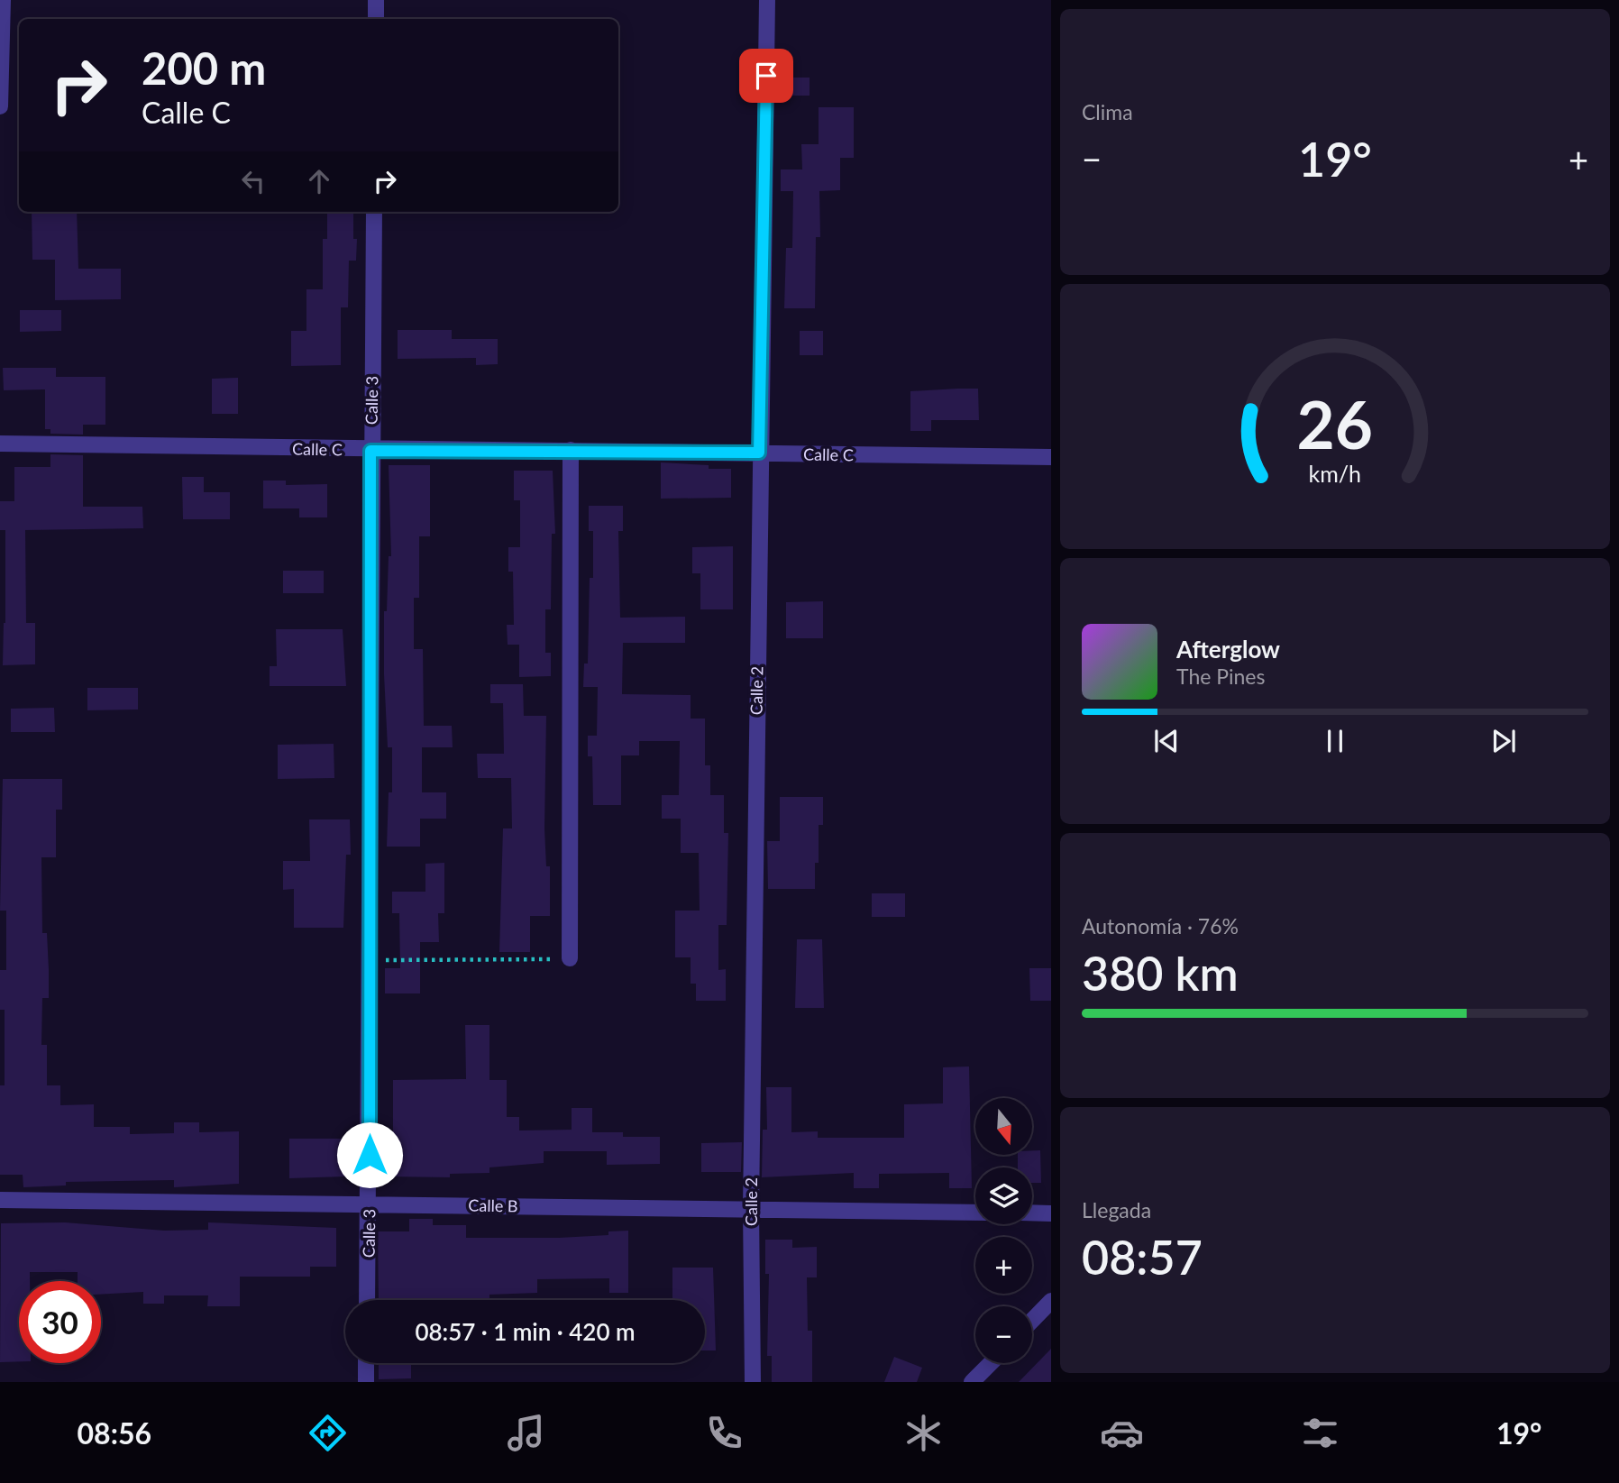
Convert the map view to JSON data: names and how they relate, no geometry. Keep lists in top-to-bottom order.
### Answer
{
  "streets": {
    "street": [
      "Calle 3",
      "Calle C",
      "Calle 2",
      "Calle B"
    ]
  },
  "crossings": [
    ["Calle 3", "Calle C"],
    ["Calle 3", "Calle B"],
    ["Calle C", "Calle 2"],
    ["Calle 2", "Calle B"]
  ],
  "north": "bottom",
  "page": {
    "tile": [
      "Clima",
      ["Autonomía · 76%", "380 km"],
      ["Llegada", "08:57"]
    ],
    "turn": ["200 m", "Calle C"],
    "heat": ["−", "19°", "+"],
    "song": ["Afterglow", "The Pines"],
    "map_buttons": ["+", "−"],
    "limit": "30",
    "trip": "08:57 · 1 min · 420 m",
    "tabs": ["08:56", "19°"],
    "gauge": ["26", "km/h"]
  }
}
